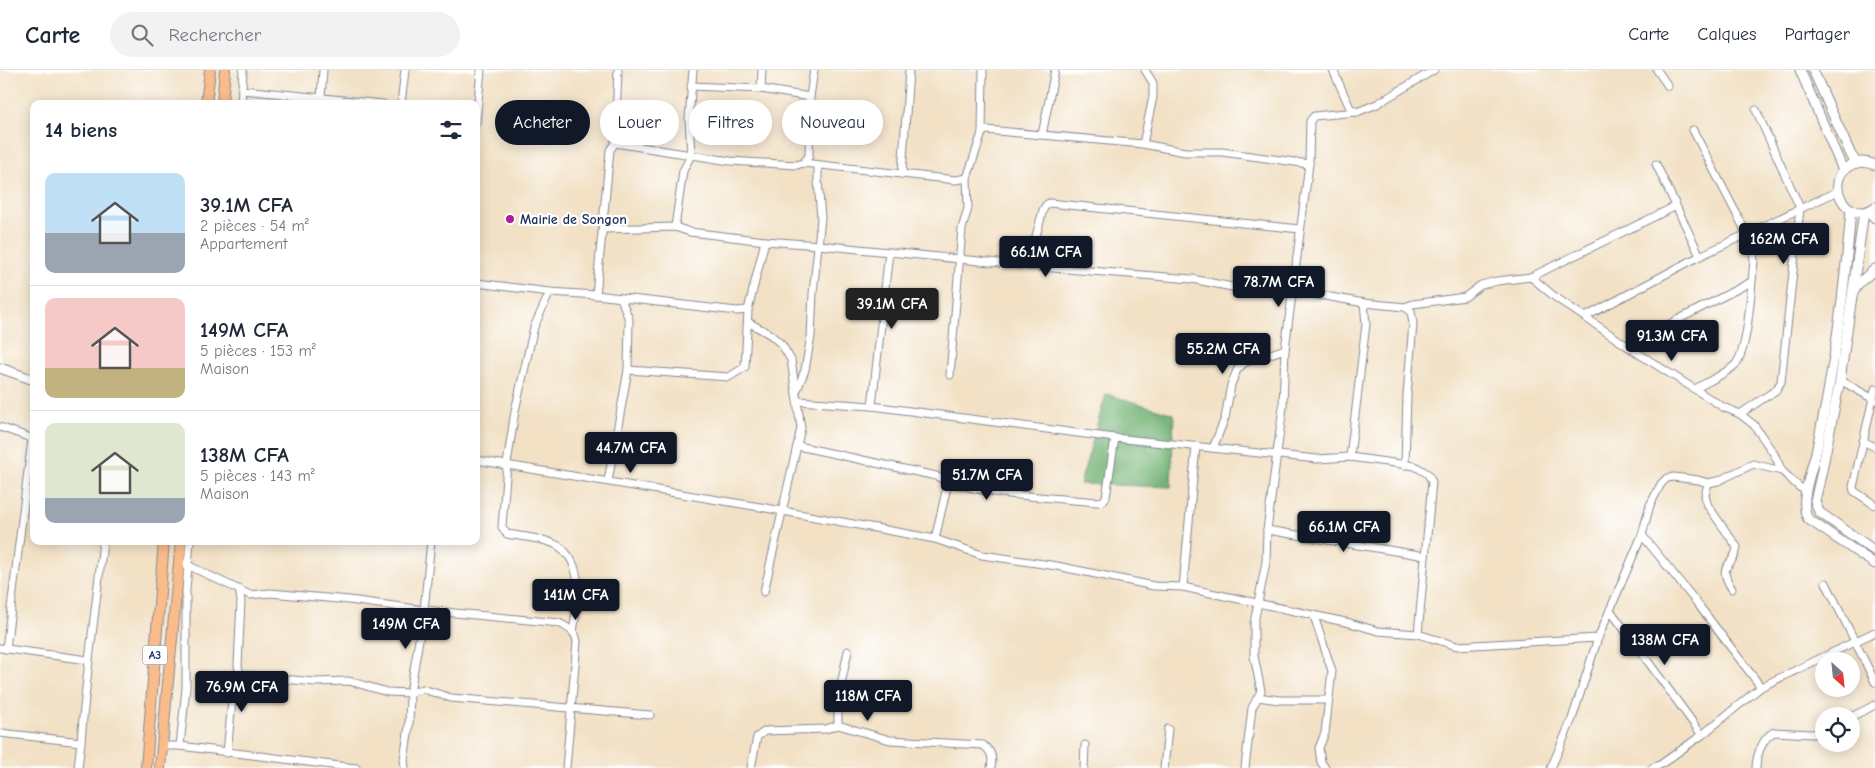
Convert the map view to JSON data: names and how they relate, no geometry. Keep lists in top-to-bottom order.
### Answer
{
  "streets": {
    "main road": ["A3"]
  },
  "places": ["Mairie de Songon"],
  "north": "bottom right",
  "page": {
    "header": "Carte",
    "search": "Rechercher",
    "nav": ["Carte", "Calques", "Partager"],
    "chip": [
      "Acheter",
      "Louer",
      "Filtres",
      "Nouveau"
    ],
    "heading": "14 biens",
    "list": [
      {
        "name": "39.1M CFA",
        "note": "2 pièces · 54 m² · Appartement"
      },
      {
        "name": "149M CFA",
        "note": "5 pièces · 153 m² · Maison"
      },
      {
        "name": "138M CFA",
        "note": "5 pièces · 143 m² · Maison"
      }
    ],
    "price": [
      "162M CFA",
      "66.1M CFA",
      "78.7M CFA",
      "39.1M CFA",
      "91.3M CFA",
      "55.2M CFA",
      "44.7M CFA",
      "51.7M CFA",
      "66.1M CFA",
      "141M CFA",
      "149M CFA",
      "138M CFA",
      "76.9M CFA",
      "118M CFA"
    ]
  }
}
